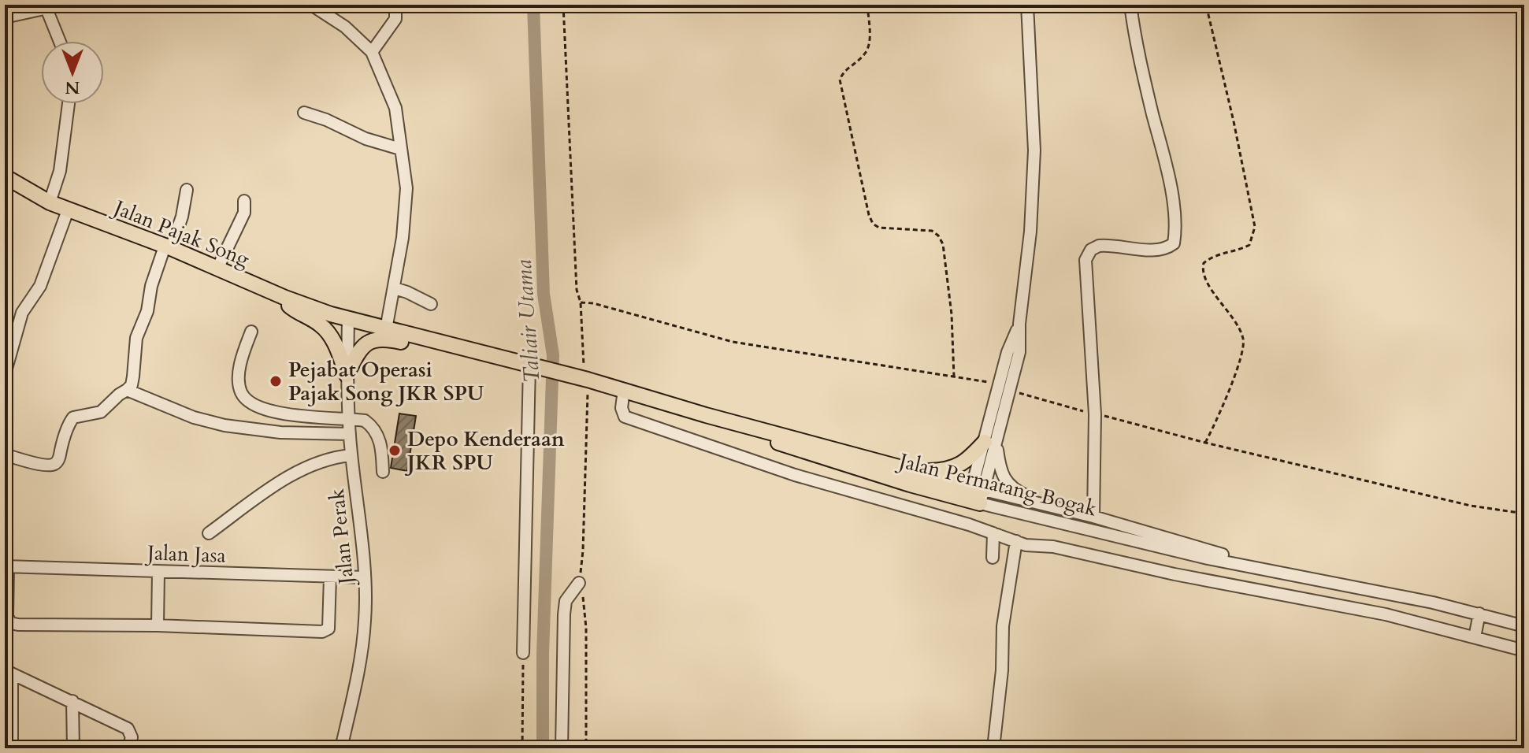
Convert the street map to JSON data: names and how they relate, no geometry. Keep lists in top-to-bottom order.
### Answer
{
  "streets": {
    "main road": ["Jalan Pajak Song", "Jalan Permatang Bogak"],
    "street": ["Jalan Perak", "Jalan Jasa"]
  },
  "crossings": [
    ["Jalan Pajak Song", "Jalan Permatang Bogak"],
    ["Jalan Pajak Song", "Jalan Perak"],
    ["Jalan Permatang Bogak", "Jalan Perak"],
    ["Jalan Perak", "Jalan Jasa"]
  ],
  "water": ["Taliair Utama"],
  "places": ["Pejabat Operasi Pajak Song JKR SPU", "Depo Kenderaan JKR SPU"],
  "north": "bottom"
}
